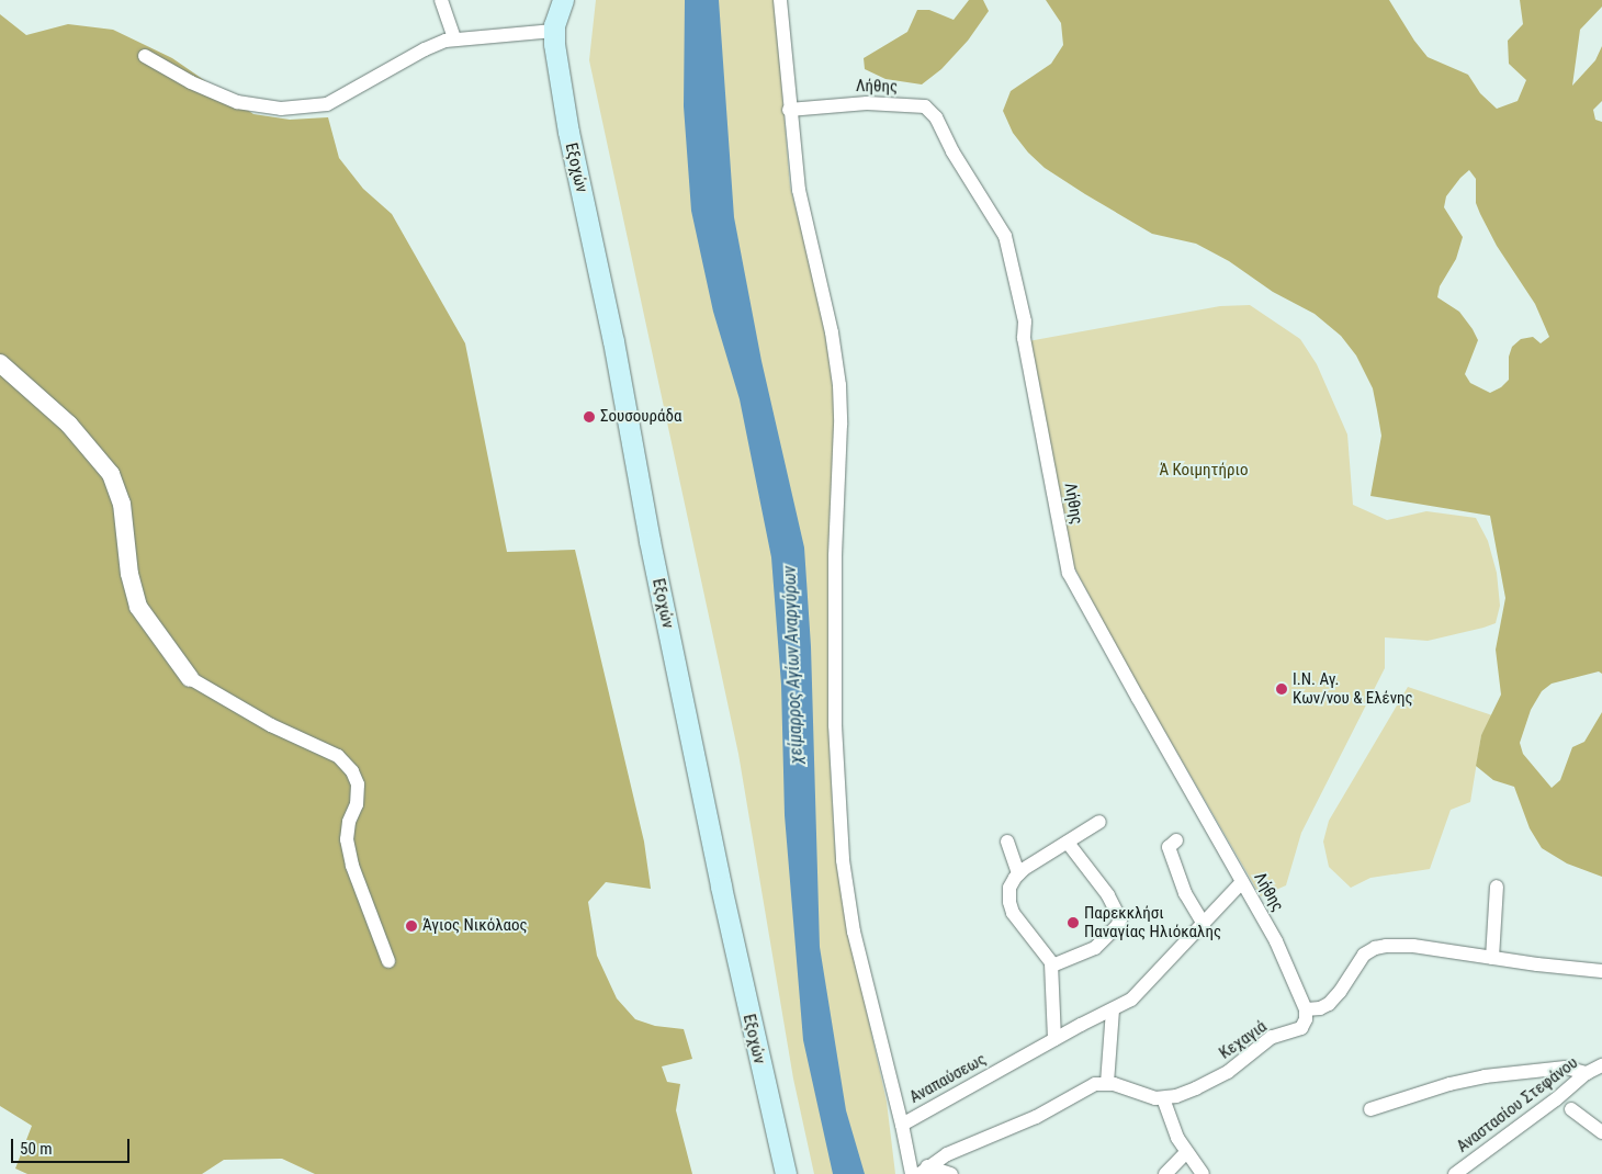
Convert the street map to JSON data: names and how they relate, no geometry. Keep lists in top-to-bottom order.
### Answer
{
  "streets": {
    "main road": ["Εξοχών"],
    "street": [
      "Λήθης",
      "Κεχαγιά",
      "Αναπαύσεως",
      "Αναστασίου Στεφάνου"
    ]
  },
  "crossings": [
    ["Λήθης", "Κεχαγιά"],
    ["Λήθης", "Αναπαύσεως"]
  ],
  "water": ["χείμαρρος Αγίων Αναργύρων"],
  "parks": ["Ά Κοιμητήριο"],
  "places": [
    "Σουσουράδα",
    "Ι.Ν. Αγ. Κων/νου & Ελένης",
    "Παρεκκλήσι Παναγίας Ηλιόκαλης",
    "Άγιος Νικόλαος"
  ],
  "scale_bar": "50 m"
}
